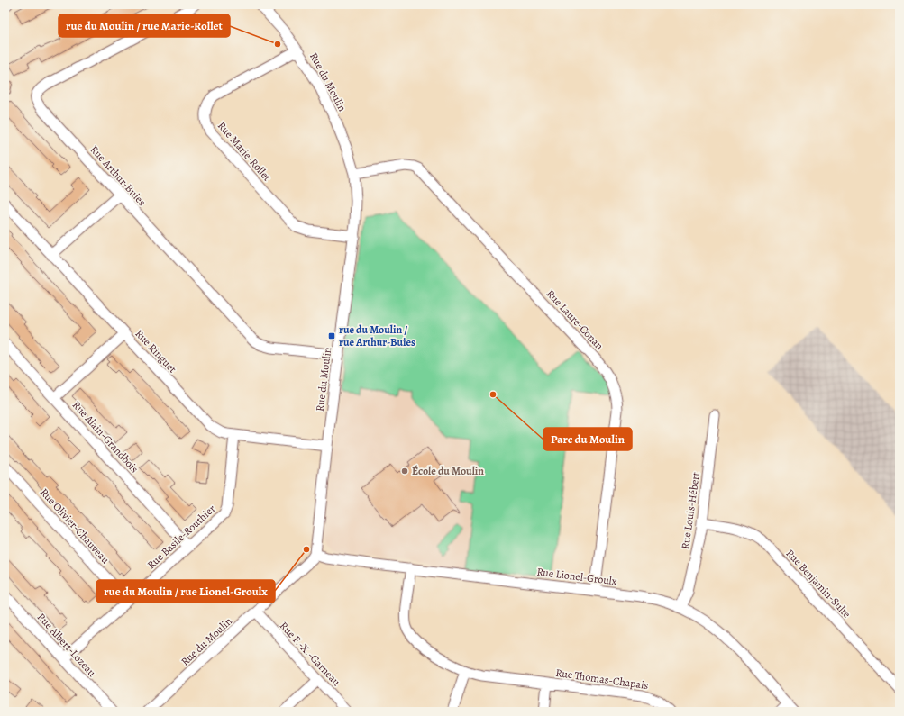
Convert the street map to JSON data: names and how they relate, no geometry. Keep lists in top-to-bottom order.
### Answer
{
  "streets": {
    "street": [
      "Rue du Moulin",
      "Rue Marie-Rollet",
      "Rue Arthur-Buies",
      "Rue Laure-Conan",
      "Rue Ringuet",
      "Rue Alain-Grandbois",
      "Rue Louis-Hébert",
      "Rue Olivier-Chauveau",
      "Rue Basile-Routhier",
      "Rue Lionel-Groulx",
      "Rue Benjamin-Sulte",
      "Rue Albert-Lozeau",
      "Rue F.-X.-Garneau",
      "Rue Thomas-Chapais"
    ]
  },
  "crossings": [
    ["Rue du Moulin", "Rue Marie-Rollet"],
    ["Rue du Moulin", "Rue Arthur-Buies"],
    ["Rue du Moulin", "Rue Laure-Conan"],
    ["Rue du Moulin", "Rue Ringuet"],
    ["Rue du Moulin", "Rue Lionel-Groulx"],
    ["Rue du Moulin", "Rue F.-X.-Garneau"],
    ["Rue Laure-Conan", "Rue Lionel-Groulx"],
    ["Rue Ringuet", "Rue Basile-Routhier"],
    ["Rue Alain-Grandbois", "Rue Basile-Routhier"],
    ["Rue Louis-Hébert", "Rue Lionel-Groulx"],
    ["Rue Louis-Hébert", "Rue Benjamin-Sulte"],
    ["Rue Olivier-Chauveau", "Rue Basile-Routhier"],
    ["Rue Basile-Routhier", "Rue Albert-Lozeau"],
    ["Rue Lionel-Groulx", "Rue Thomas-Chapais"]
  ],
  "places": {
    "other": [
      "rue du Moulin / rue Marie-Rollet",
      "Parc du Moulin",
      "École du Moulin",
      "rue du Moulin / rue Lionel-Groulx"
    ],
    "transit": ["rue du Moulin / rue Arthur-Buies"]
  }
}
